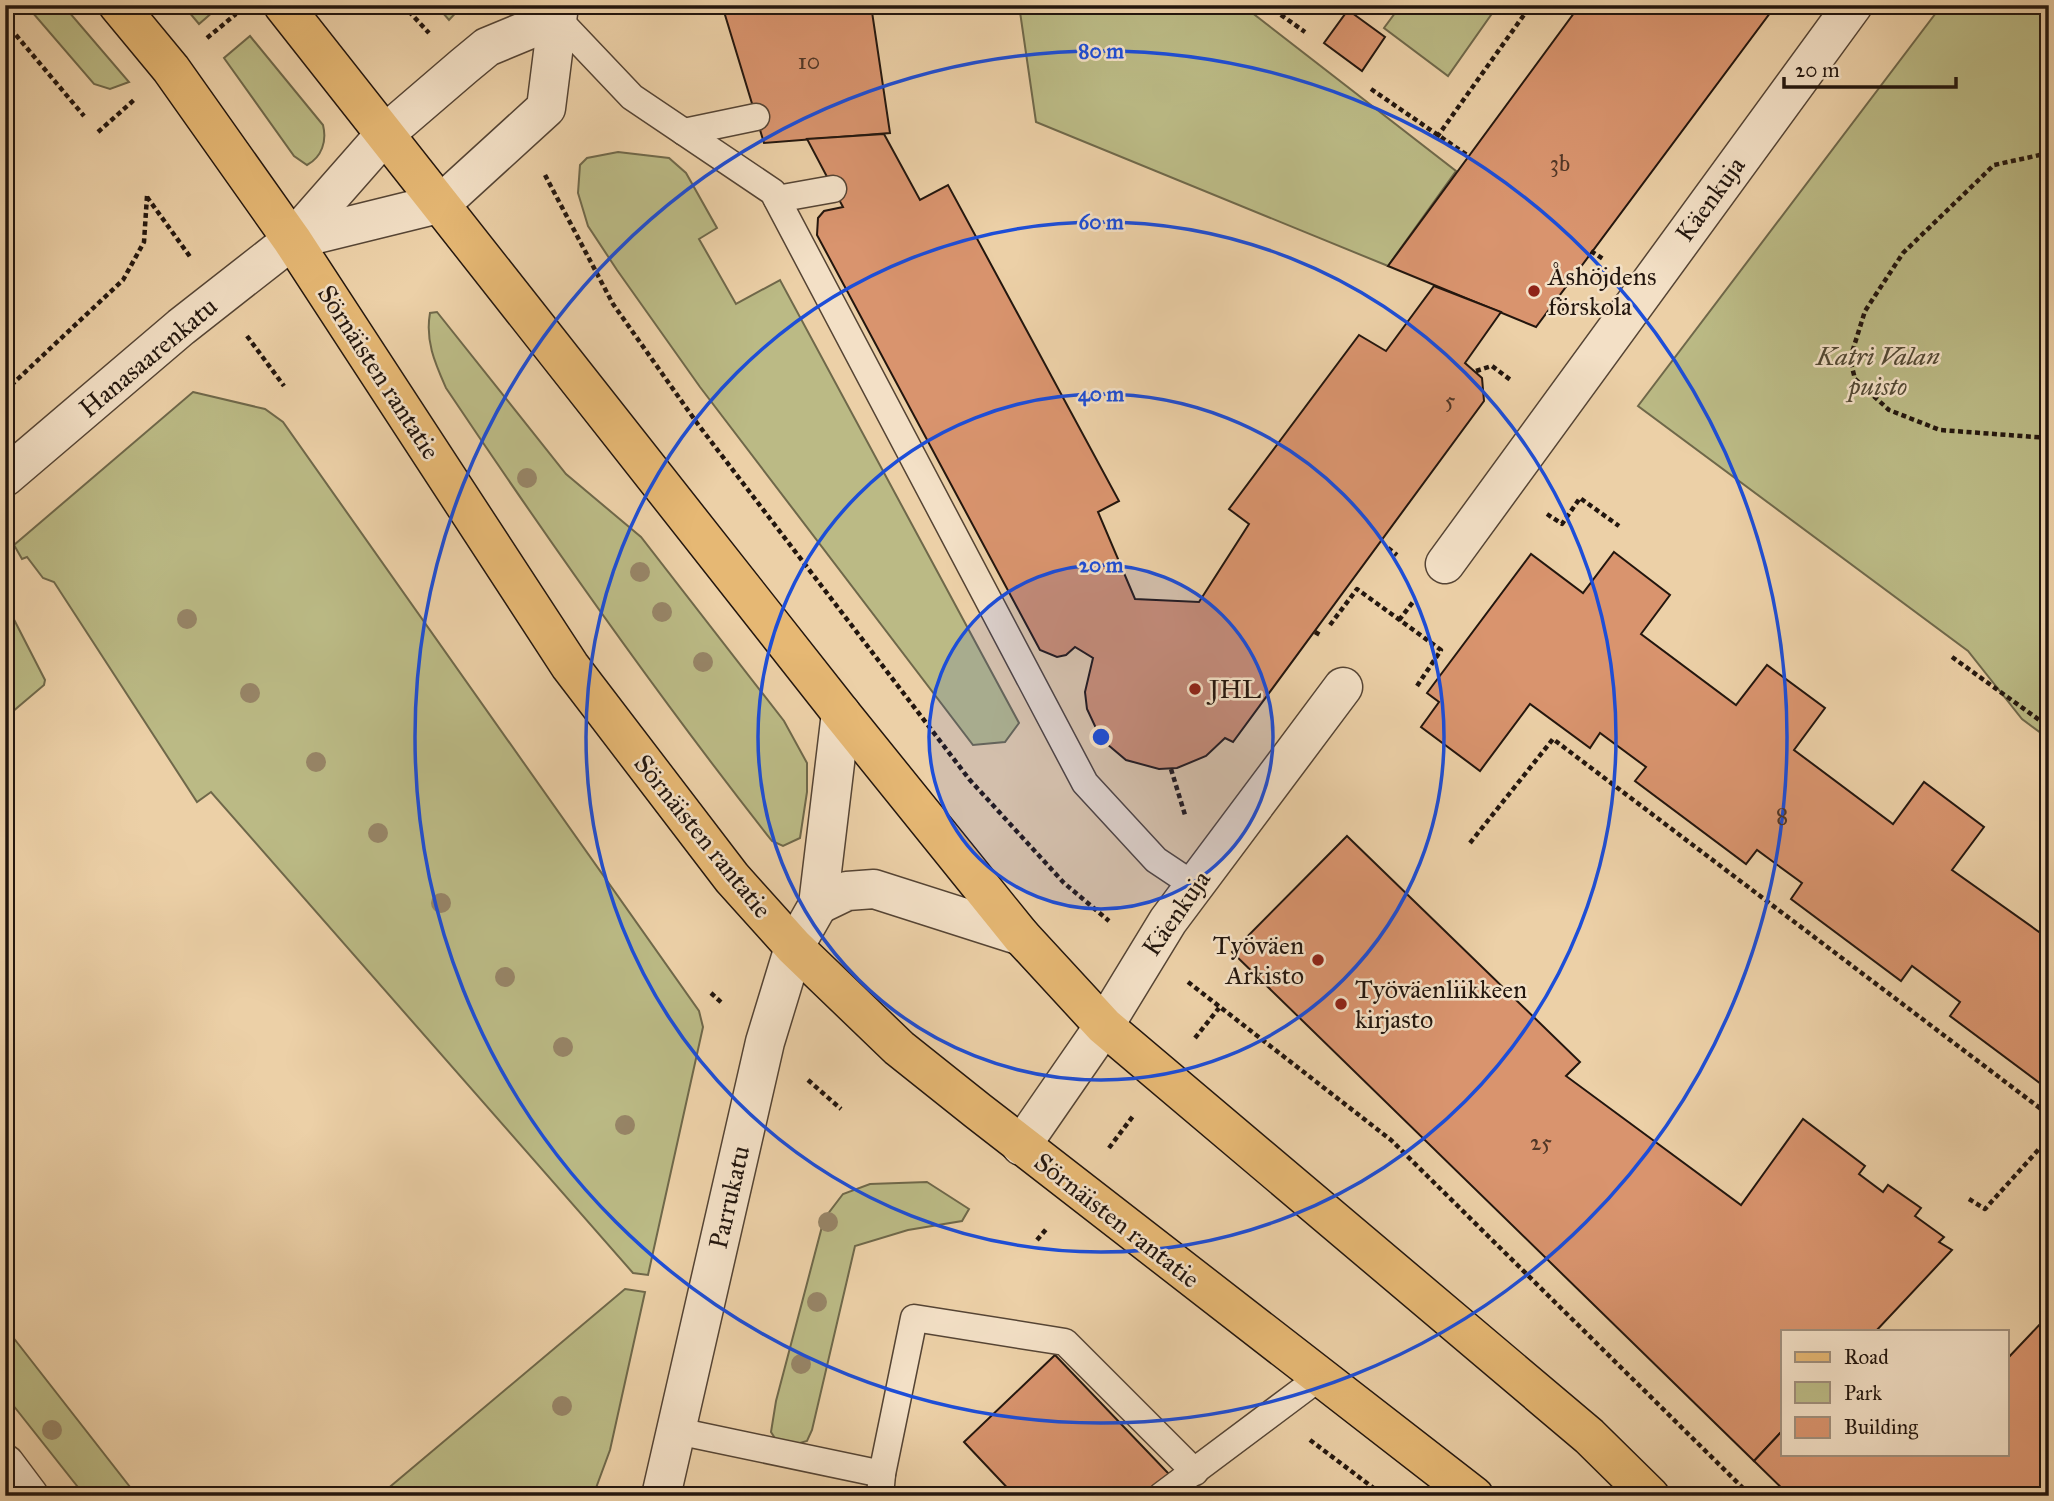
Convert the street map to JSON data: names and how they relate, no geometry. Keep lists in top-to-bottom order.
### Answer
{
  "streets": {
    "main road": ["Sörnäisten rantatie"],
    "street": ["Käenkuja", "Hanasaarenkatu", "Parrukatu"]
  },
  "crossings": [
    ["Käenkuja", "Sörnäisten rantatie"],
    ["Hanasaarenkatu", "Sörnäisten rantatie"],
    ["Sörnäisten rantatie", "Parrukatu"]
  ],
  "parks": ["Katri Valan puisto"],
  "places": [
    "Åshöjdens förskola",
    "JHL",
    "Työväen Arkisto",
    "Työväenliikkeen kirjasto"
  ],
  "house_numbers": [
    "10",
    "3b",
    "5",
    "8",
    "25"
  ],
  "legend": ["Road", "Park", "Building"],
  "scale_bar": "20 m",
  "rings": [
    "80 m",
    "60 m",
    "40 m",
    "20 m"
  ]
}
